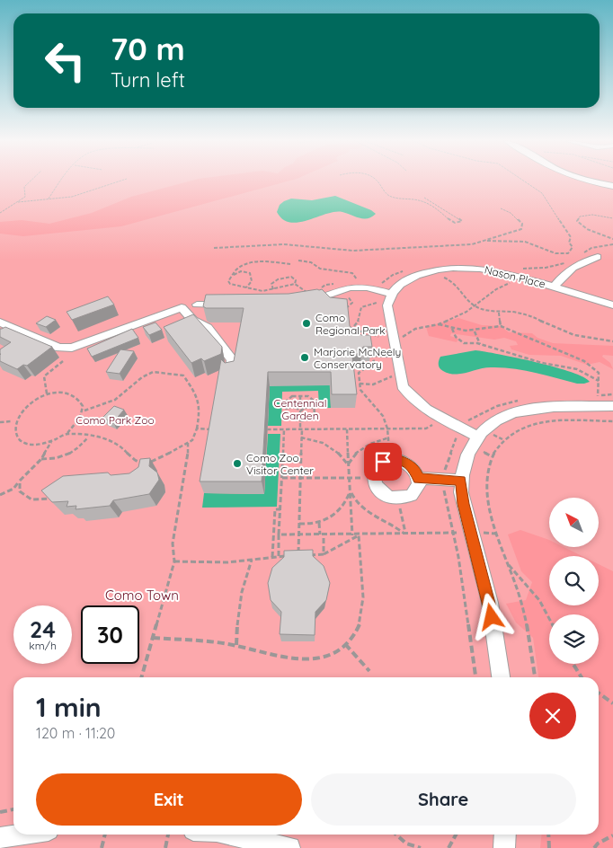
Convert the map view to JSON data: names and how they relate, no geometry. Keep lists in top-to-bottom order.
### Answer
{
  "streets": {
    "street": ["Nason Place"]
  },
  "parks": ["Centennial Garden", "Como Park Zoo", "Como Town"],
  "places": ["Como Regional Park", "Marjorie McNeely Conservatory", "Como Zoo Visitor Center"],
  "north": "top left",
  "page": {
    "turn": ["70 m", "Turn left"],
    "speed": "24 km/h",
    "limit": "30",
    "heading": ["1 min", "120 m · 11:20"],
    "buttons": ["Exit", "Share"]
  }
}
